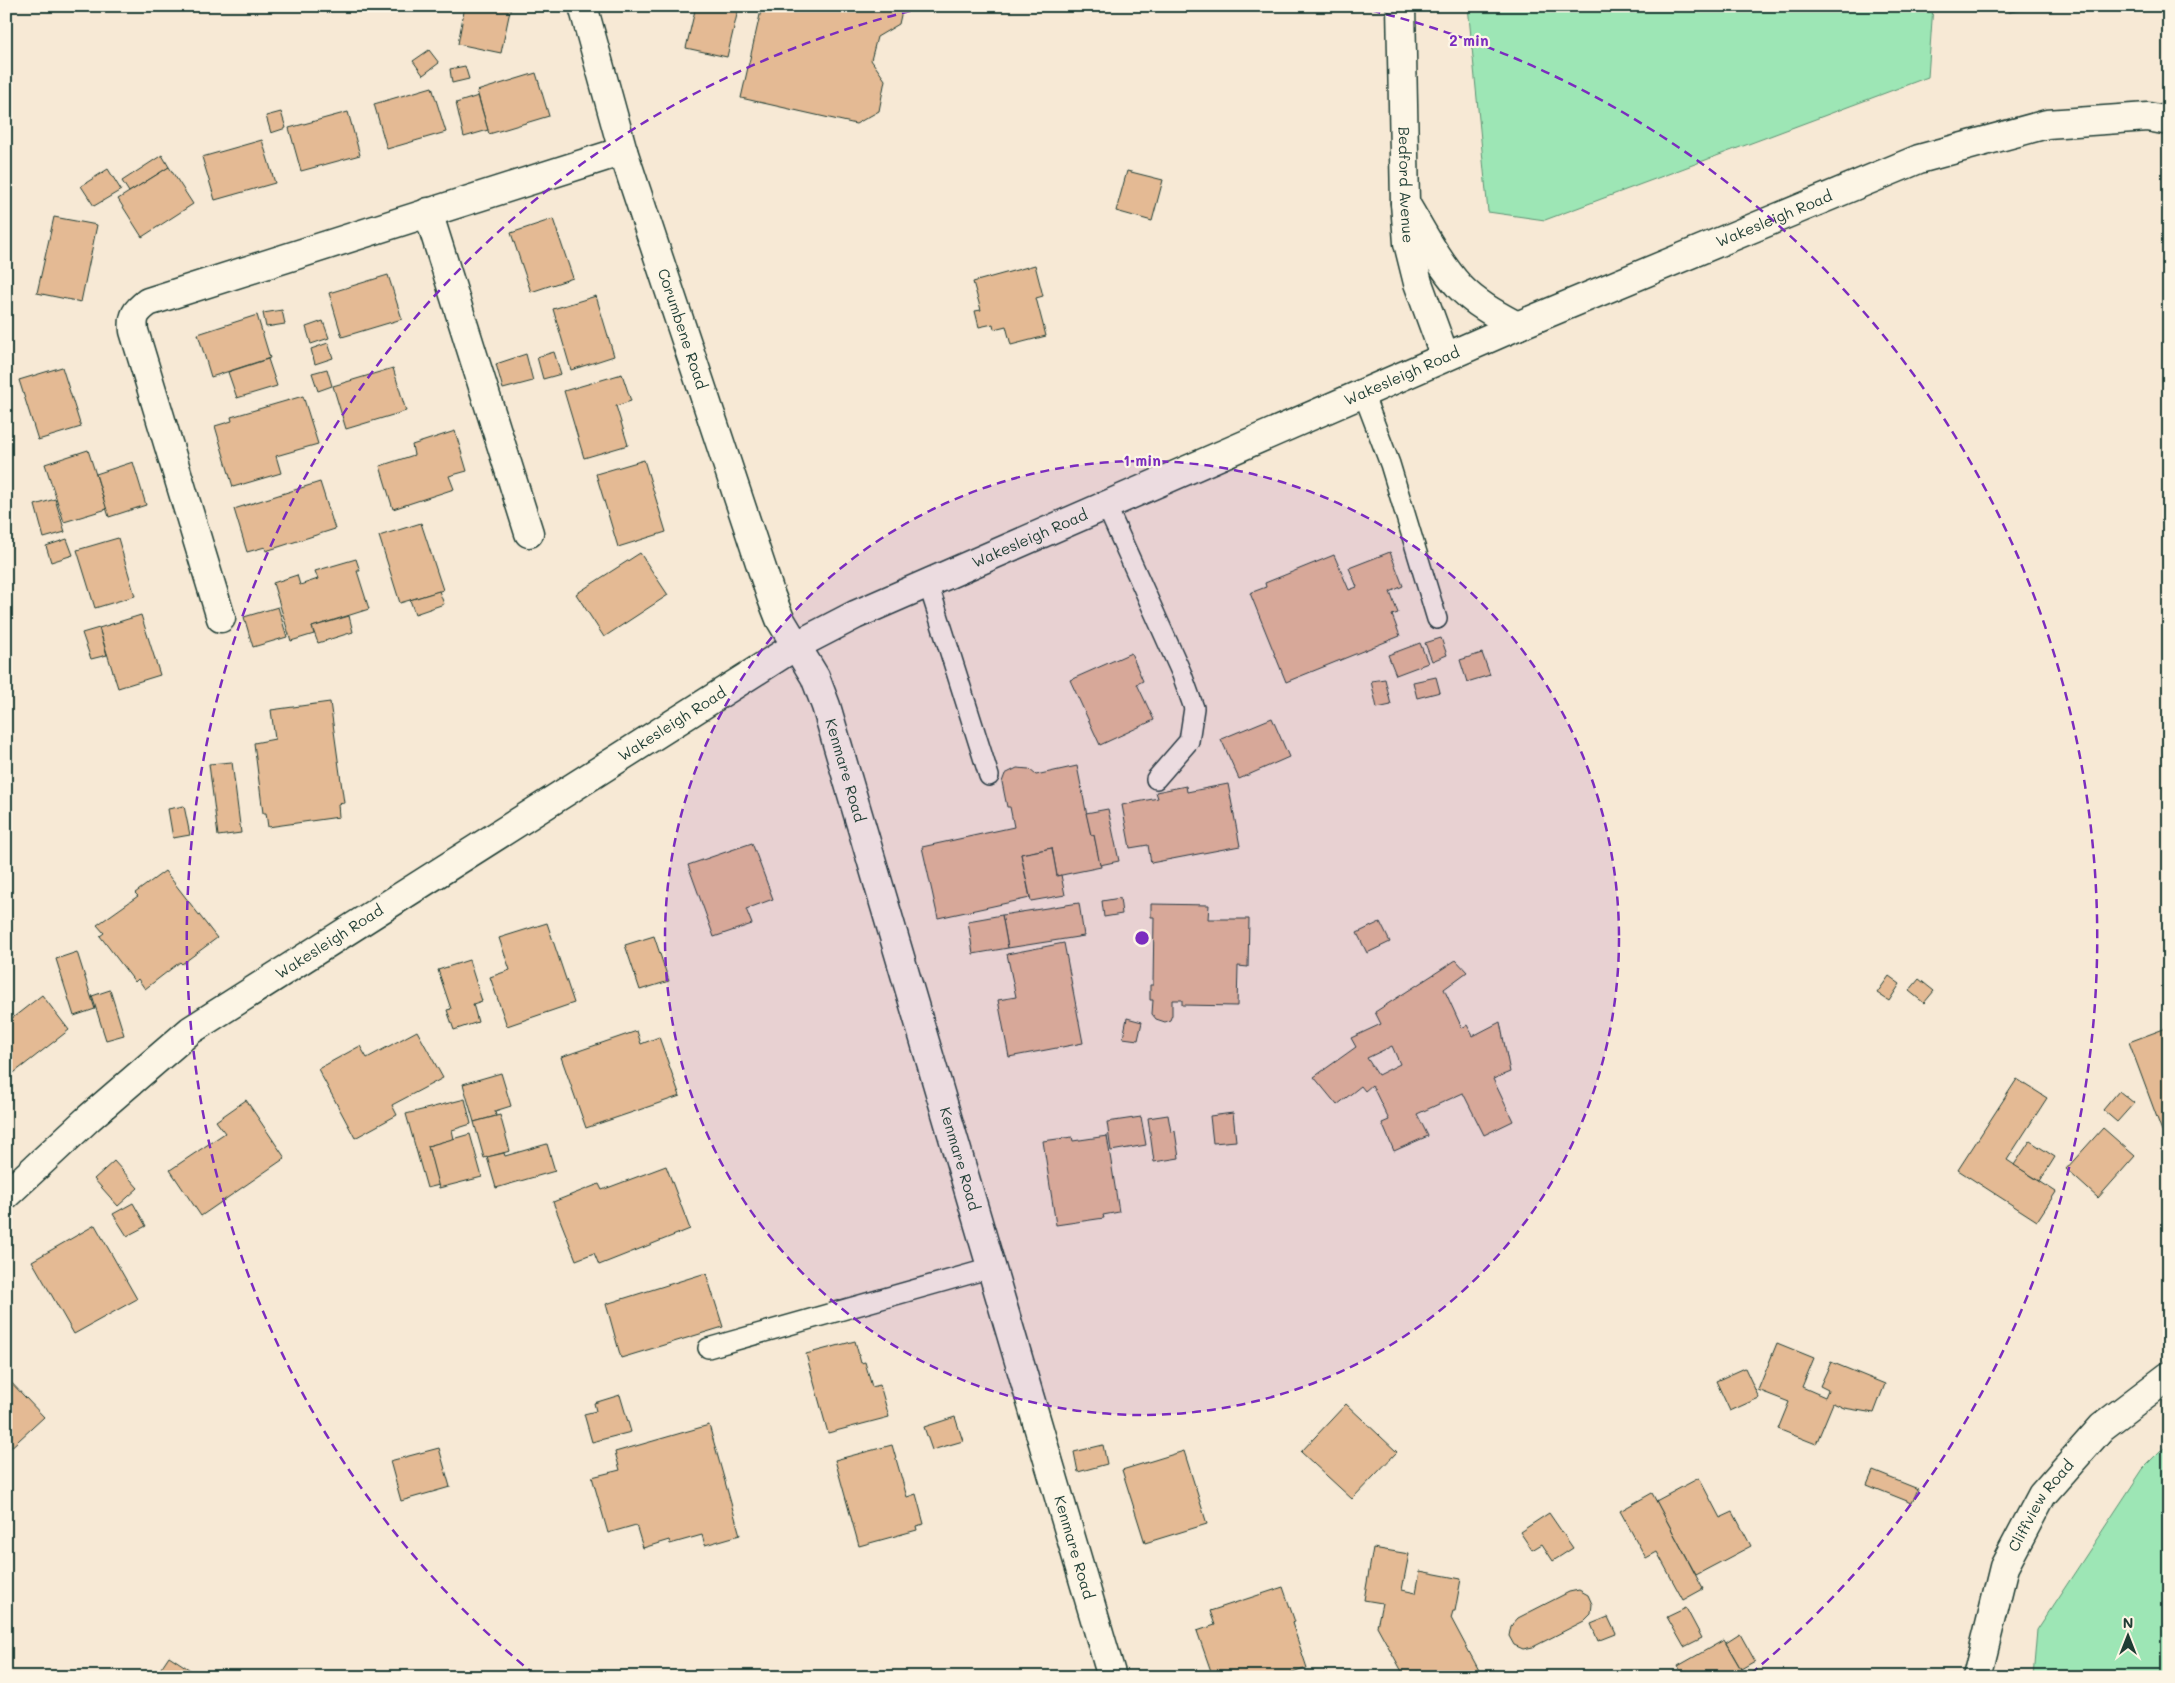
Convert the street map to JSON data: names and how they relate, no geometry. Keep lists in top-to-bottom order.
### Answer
{
  "streets": {
    "street": [
      "Bedford Avenue",
      "Wakesleigh Road",
      "Corumbene Road",
      "Kenmare Road",
      "Cliffview Road"
    ]
  },
  "crossings": [
    ["Bedford Avenue", "Wakesleigh Road"],
    ["Wakesleigh Road", "Corumbene Road"],
    ["Wakesleigh Road", "Kenmare Road"],
    ["Corumbene Road", "Kenmare Road"]
  ],
  "north": "top",
  "rings": ["2 min", "1 min"]
}
